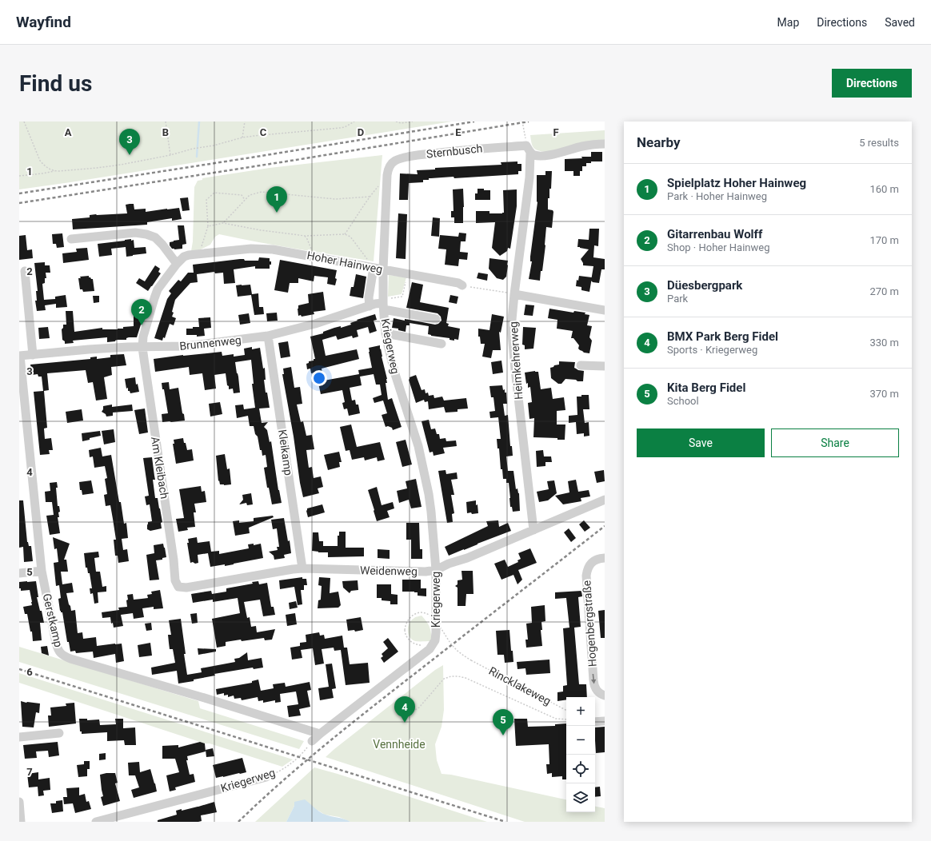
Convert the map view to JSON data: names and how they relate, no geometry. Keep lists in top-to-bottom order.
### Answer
{
  "streets": {
    "street": [
      "Sternbusch",
      "Hoher Hainweg",
      "Brunnenweg",
      "Kriegerweg",
      "Heimkehrerweg",
      "Kleikamp",
      "Am Kleibach",
      "Weidenweg",
      "Gerstkamp",
      "Hogenbergstraße"
    ],
    "path": ["Rincklakeweg"]
  },
  "crossings": [
    ["Sternbusch", "Kriegerweg"],
    ["Sternbusch", "Heimkehrerweg"],
    ["Hoher Hainweg", "Brunnenweg"],
    ["Hoher Hainweg", "Kriegerweg"],
    ["Hoher Hainweg", "Am Kleibach"],
    ["Brunnenweg", "Kriegerweg"],
    ["Brunnenweg", "Kleikamp"],
    ["Brunnenweg", "Am Kleibach"],
    ["Brunnenweg", "Gerstkamp"],
    ["Kriegerweg", "Weidenweg"],
    ["Kriegerweg", "Rincklakeweg"],
    ["Heimkehrerweg", "Weidenweg"],
    ["Kleikamp", "Weidenweg"],
    ["Am Kleibach", "Weidenweg"]
  ],
  "one_way": ["Hogenbergstraße"],
  "parks": ["Vennheide"],
  "page": {
    "header": "Wayfind",
    "nav": ["Map", "Directions", "Saved"],
    "buttons": [
      "Directions",
      ["Save", "Share"]
    ],
    "title": "Find us",
    "heading": ["Nearby", "5 results"],
    "pins": [
      "3",
      "1",
      "2",
      "4",
      "5"
    ],
    "list": [
      {
        "mark": "1",
        "name": "Spielplatz Hoher Hainweg",
        "note": "Park · Hoher Hainweg",
        "value": "160 m"
      },
      {
        "mark": "2",
        "name": "Gitarrenbau Wolff",
        "note": "Shop · Hoher Hainweg",
        "value": "170 m"
      },
      {
        "mark": "3",
        "name": "Düesbergpark",
        "note": "Park",
        "value": "270 m"
      },
      {
        "mark": "4",
        "name": "BMX Park Berg Fidel",
        "note": "Sports · Kriegerweg",
        "value": "330 m"
      },
      {
        "mark": "5",
        "name": "Kita Berg Fidel",
        "note": "School",
        "value": "370 m"
      }
    ],
    "map_buttons": ["+", "−"]
  },
  "grid": {
    "columns": [
      "A",
      "B",
      "C",
      "D",
      "E",
      "F"
    ],
    "rows": [
      "1",
      "2",
      "3",
      "4",
      "5",
      "6",
      "7"
    ]
  }
}
